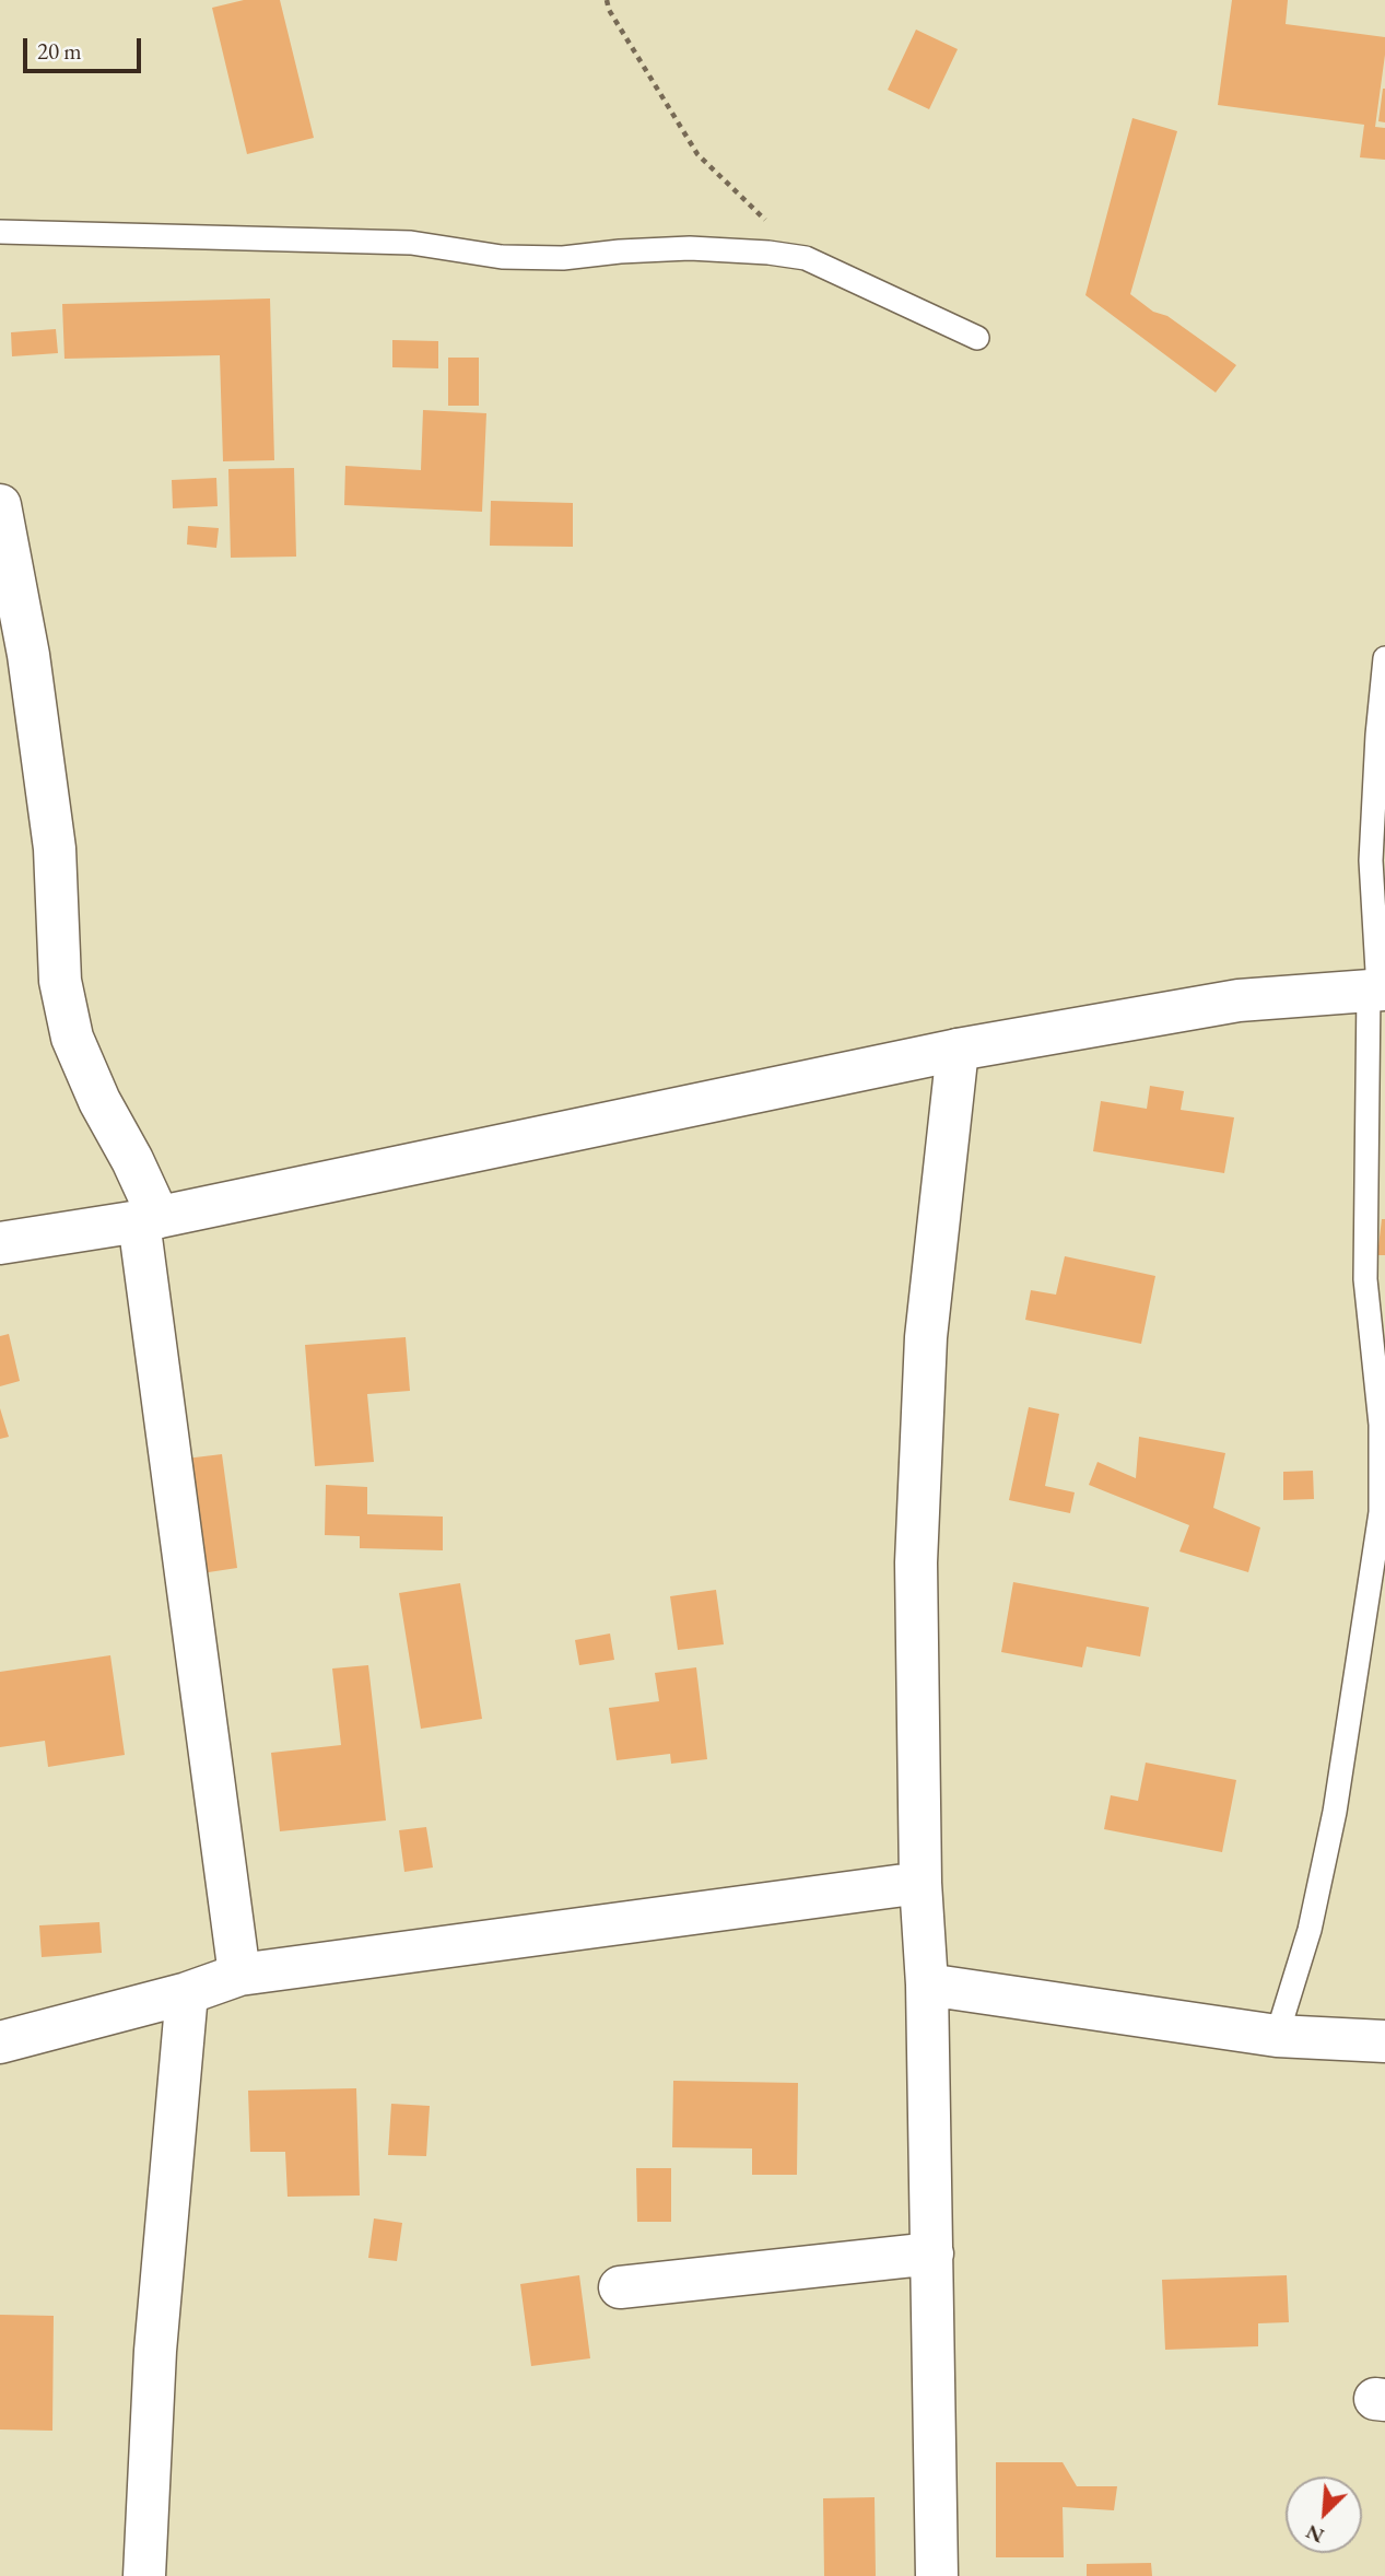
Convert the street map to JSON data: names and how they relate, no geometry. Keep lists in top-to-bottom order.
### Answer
{
  "scale_bar": "20 m",
  "north": "bottom left"
}
